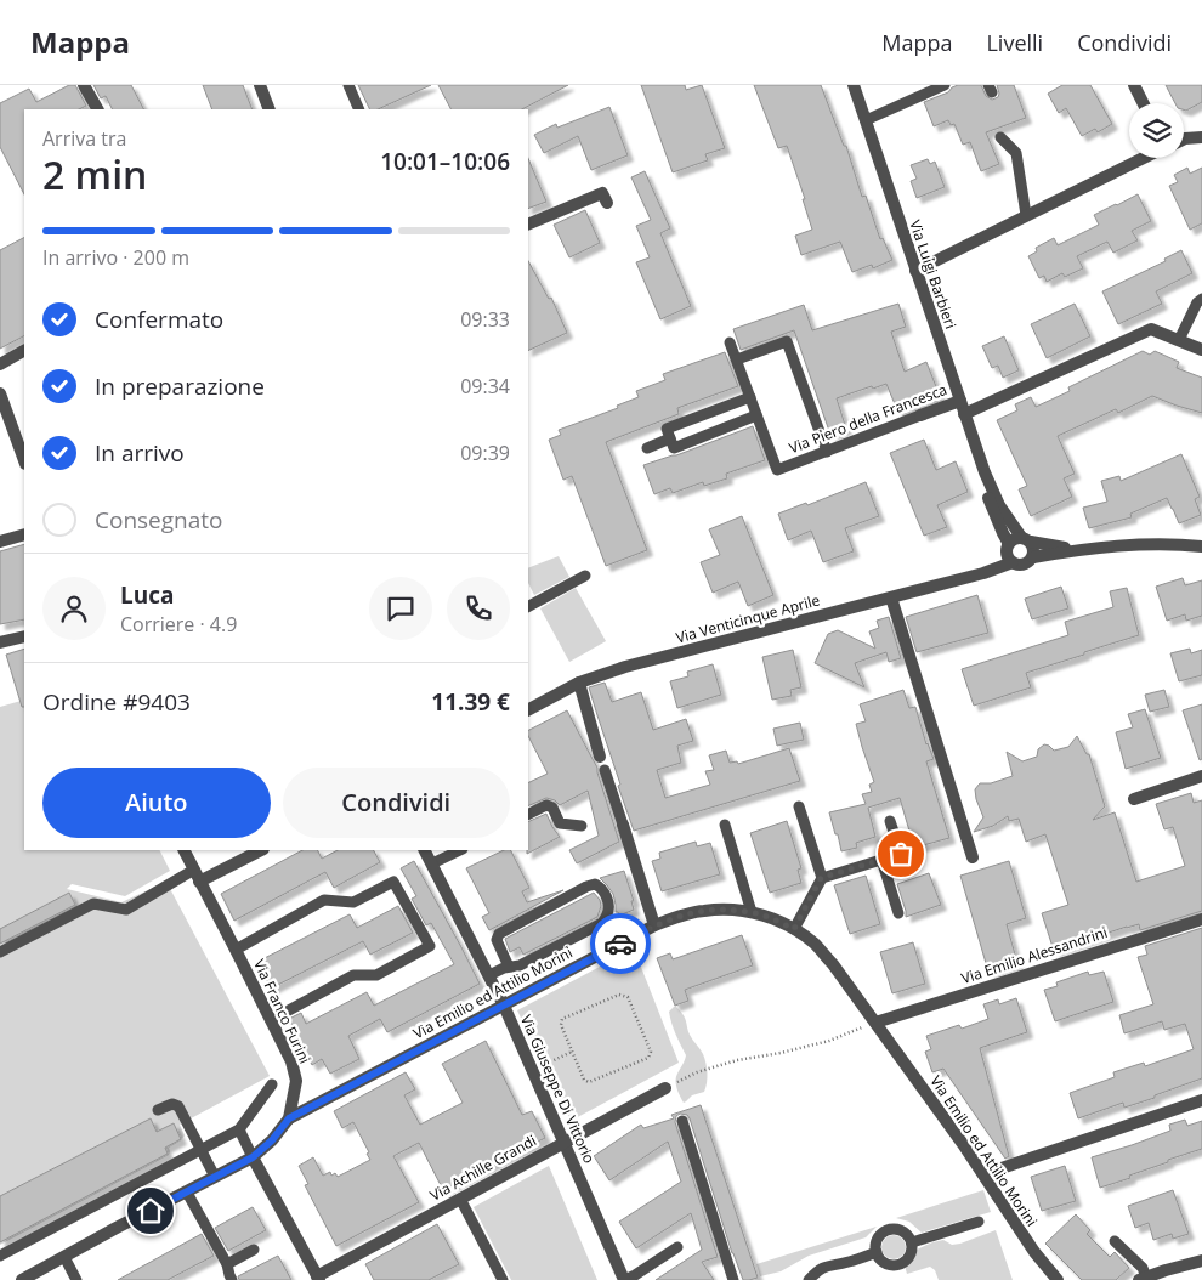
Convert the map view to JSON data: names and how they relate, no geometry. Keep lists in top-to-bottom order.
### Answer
{
  "streets": {
    "street": [
      "Via Luigi Barbieri",
      "Via Piero della Francesca",
      "Via Venticinque Aprile",
      "Via Emilio Alessandrini",
      "Via Emilio ed Attilio Morini",
      "Via Franco Furini",
      "Via Giuseppe Di Vittorio",
      "Via Achille Grandi"
    ]
  },
  "crossings": [
    ["Via Luigi Barbieri", "Via Piero della Francesca"],
    ["Via Luigi Barbieri", "Via Venticinque Aprile"],
    ["Via Emilio Alessandrini", "Via Emilio ed Attilio Morini"],
    ["Via Emilio ed Attilio Morini", "Via Franco Furini"],
    ["Via Emilio ed Attilio Morini", "Via Giuseppe Di Vittorio"],
    ["Via Giuseppe Di Vittorio", "Via Achille Grandi"]
  ],
  "page": {
    "header": "Mappa",
    "nav": ["Mappa", "Livelli", "Condividi"],
    "heading": ["2 min", "Arriva tra", "10:01–10:06"],
    "panel": [
      "Luca",
      "Corriere · 4.9",
      "Ordine #9403",
      "11.39 €"
    ],
    "bar": "In arrivo · 200 m",
    "list": [
      ["Confermato", "09:33"],
      ["In preparazione", "09:34"],
      ["In arrivo", "09:39"],
      "Consegnato"
    ],
    "buttons": ["Aiuto", "Condividi"]
  }
}
